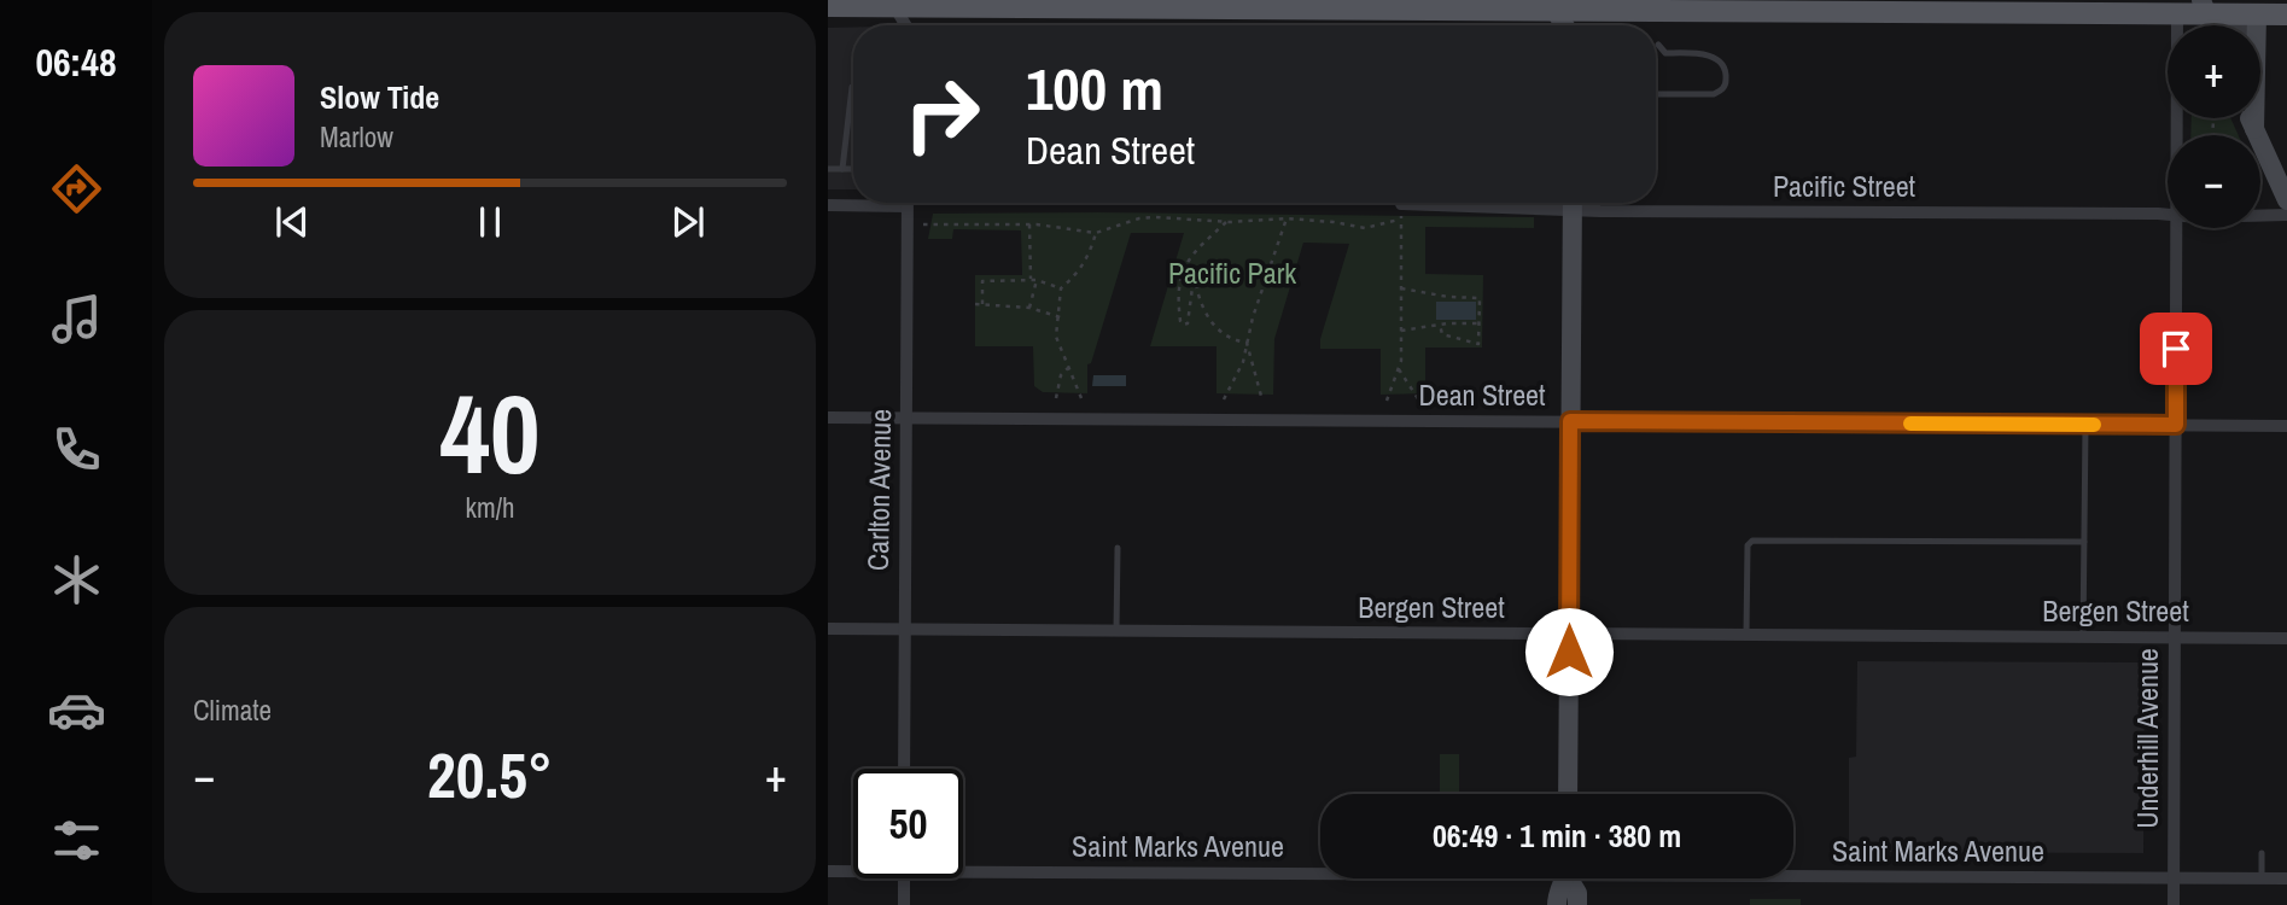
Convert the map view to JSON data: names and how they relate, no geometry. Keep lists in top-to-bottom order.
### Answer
{
  "streets": {
    "street": [
      "Pacific Street",
      "Dean Street",
      "Carlton Avenue",
      "Bergen Street",
      "Underhill Avenue",
      "Saint Marks Avenue"
    ]
  },
  "crossings": [
    ["Dean Street", "Carlton Avenue"],
    ["Dean Street", "Underhill Avenue"],
    ["Carlton Avenue", "Bergen Street"],
    ["Bergen Street", "Underhill Avenue"],
    ["Underhill Avenue", "Saint Marks Avenue"]
  ],
  "parks": ["Pacific Park"],
  "page": {
    "tabs": "06:48",
    "map_buttons": ["+", "−"],
    "turn": ["100 m", "Dean Street"],
    "song": ["Slow Tide", "Marlow"],
    "tile": [
      ["40", "km/h"],
      "Climate"
    ],
    "heat": ["−", "20.5°", "+"],
    "limit": "50",
    "trip": "06:49 · 1 min · 380 m"
  }
}
